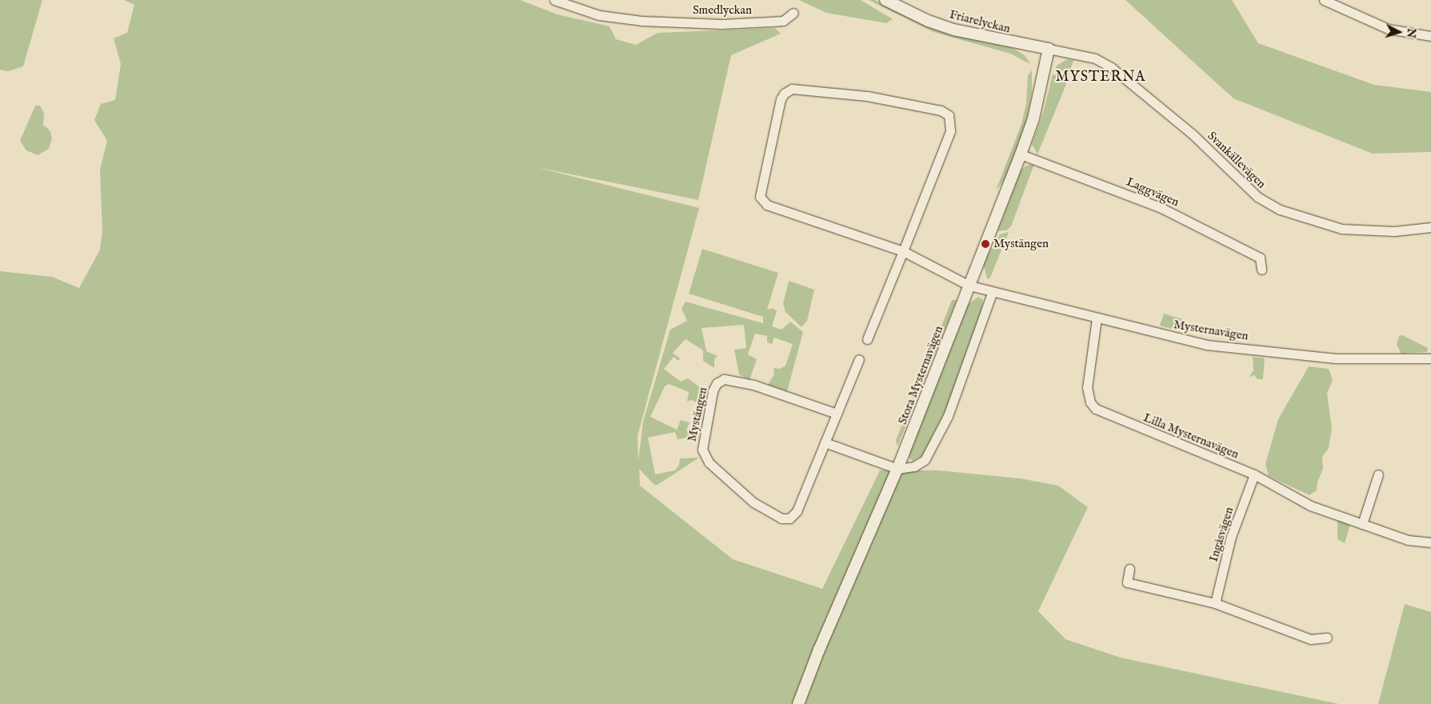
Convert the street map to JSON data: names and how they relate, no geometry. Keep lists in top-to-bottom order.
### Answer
{
  "streets": {
    "street": [
      "Smedlyckan",
      "Friarelyckan",
      "Svankällevägen",
      "Laggvägen",
      "Mysternavägen",
      "Stora Mysternavägen",
      "Mystängen",
      "Lilla Mysternavägen",
      "Ingåsvägen"
    ]
  },
  "crossings": [
    ["Friarelyckan", "Svankällevägen"],
    ["Friarelyckan", "Stora Mysternavägen"],
    ["Svankällevägen", "Stora Mysternavägen"],
    ["Laggvägen", "Stora Mysternavägen"],
    ["Mysternavägen", "Stora Mysternavägen"],
    ["Mysternavägen", "Lilla Mysternavägen"],
    ["Lilla Mysternavägen", "Ingåsvägen"]
  ],
  "districts": ["MYSTERNA"],
  "places": ["Mystängen"],
  "north": "right"
}
